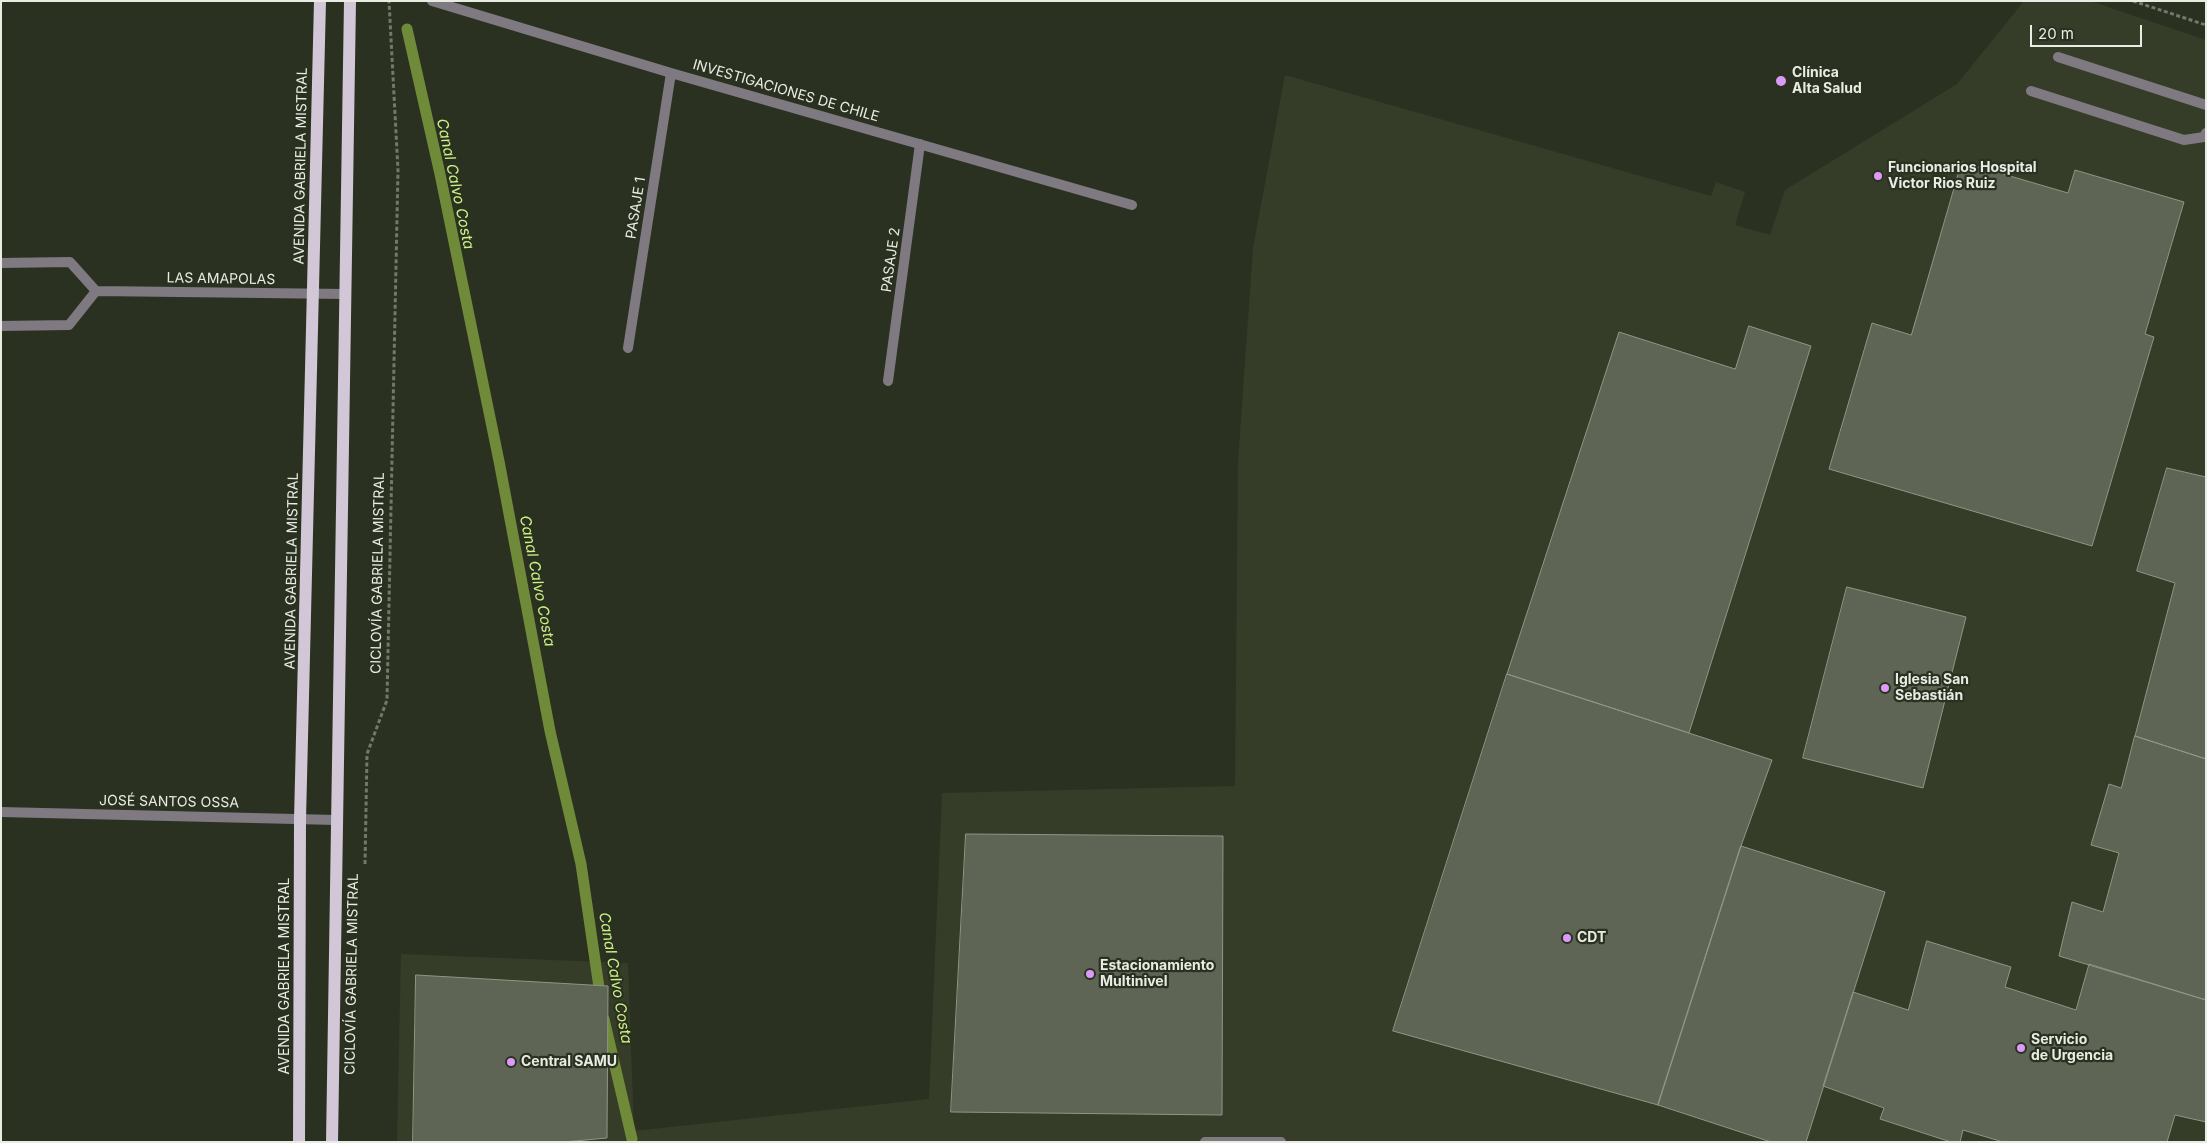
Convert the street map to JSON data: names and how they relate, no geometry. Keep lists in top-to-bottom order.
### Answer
{
  "streets": {
    "main road": ["AVENIDA GABRIELA MISTRAL"],
    "street": [
      "INVESTIGACIONES DE CHILE",
      "PASAJE 1",
      "PASAJE 2",
      "LAS AMAPOLAS",
      "JOSÉ SANTOS OSSA"
    ],
    "path": ["CICLOVÍA GABRIELA MISTRAL"]
  },
  "crossings": [
    ["INVESTIGACIONES DE CHILE", "PASAJE 1"],
    ["INVESTIGACIONES DE CHILE", "PASAJE 2"],
    ["AVENIDA GABRIELA MISTRAL", "LAS AMAPOLAS"],
    ["AVENIDA GABRIELA MISTRAL", "JOSÉ SANTOS OSSA"]
  ],
  "water": ["Canal Calvo Costa"],
  "places": [
    "Clínica Alta Salud",
    "Funcionarios Hospital Victor Rios Ruiz",
    "Iglesia San Sebastián",
    "CDT",
    "Estacionamiento Multinivel",
    "Servicio de Urgencia",
    "Central SAMU"
  ],
  "scale_bar": "20 m"
}
